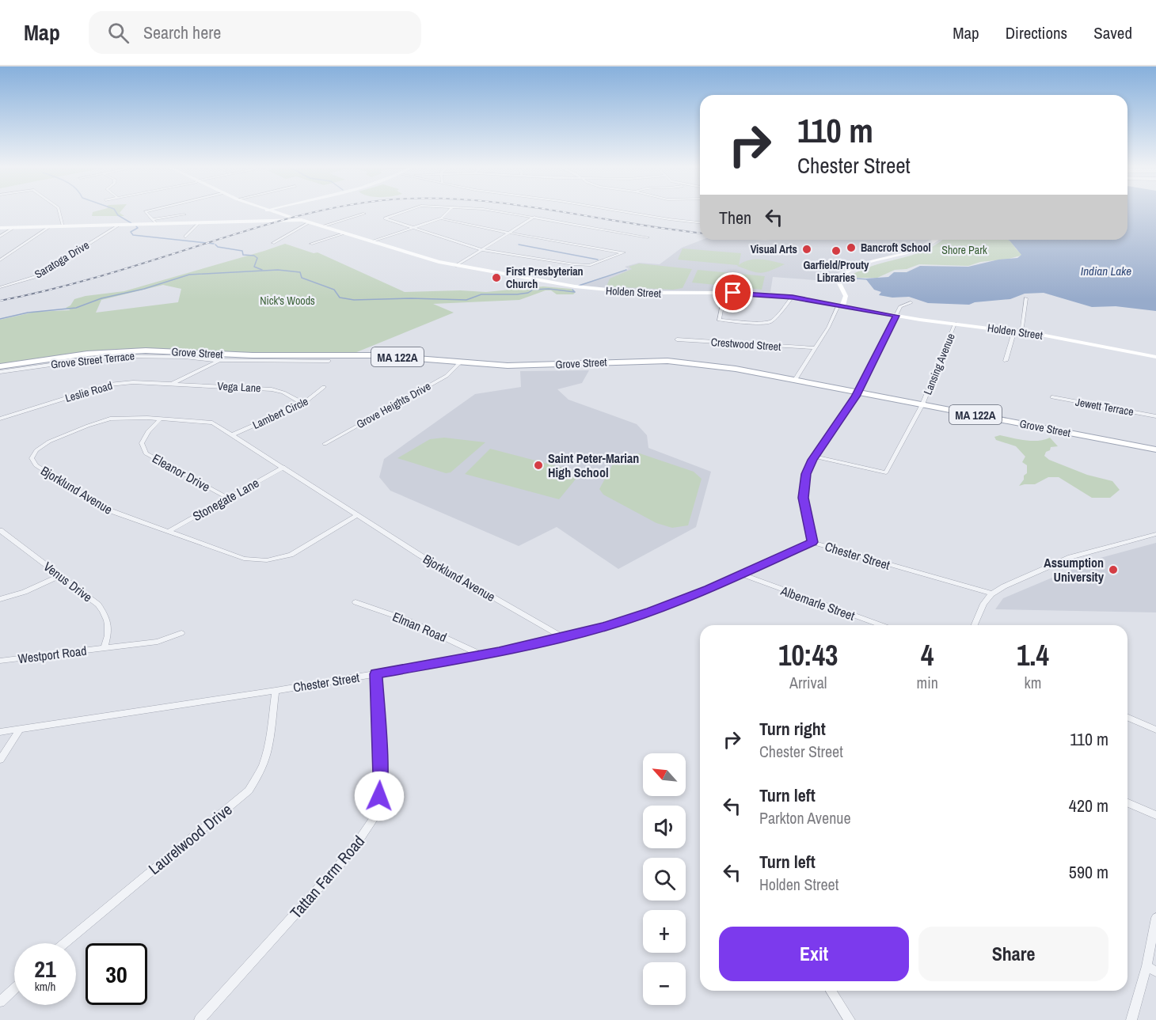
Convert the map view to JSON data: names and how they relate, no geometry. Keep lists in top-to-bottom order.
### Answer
{
  "streets": {
    "main road": ["Holden Street", "Grove Street", "MA 122A"],
    "street": [
      "Saratoga Drive",
      "Crestwood Street",
      "Grove Street Terrace",
      "Lansing Avenue",
      "Vega Lane",
      "Leslie Road",
      "Grove Heights Drive",
      "Jewett Terrace",
      "Lambert Circle",
      "Eleanor Drive",
      "Bjorklund Avenue",
      "Stonegate Lane",
      "Chester Street",
      "Venus Drive",
      "Albemarle Street",
      "Elman Road",
      "Westport Road",
      "Laurelwood Drive",
      "Tattan Farm Road"
    ]
  },
  "crossings": [
    ["Saratoga Drive", "Holden Street"],
    ["Holden Street", "Lansing Avenue"],
    ["Grove Street", "Lansing Avenue"],
    ["Grove Street", "Leslie Road"],
    ["Grove Street", "Grove Heights Drive"],
    ["Grove Street Terrace", "Leslie Road"],
    ["Vega Lane", "Leslie Road"],
    ["Vega Lane", "Lambert Circle"],
    ["Lambert Circle", "Bjorklund Avenue"],
    ["Eleanor Drive", "Bjorklund Avenue"],
    ["Eleanor Drive", "Stonegate Lane"],
    ["Bjorklund Avenue", "Stonegate Lane"],
    ["Bjorklund Avenue", "Chester Street"],
    ["Chester Street", "Albemarle Street"],
    ["Chester Street", "Elman Road"],
    ["Chester Street", "Laurelwood Drive"],
    ["Chester Street", "Tattan Farm Road"],
    ["Venus Drive", "Westport Road"]
  ],
  "water": ["Indian Lake"],
  "parks": ["Shore Park", "Nick's Woods"],
  "places": [
    "Bancroft School",
    "Visual Arts",
    "Garfield/Prouty Libraries",
    "First Presbyterian Church",
    "Saint Peter-Marian High School",
    "Assumption University"
  ],
  "north": "top left",
  "page": {
    "header": "Map",
    "search": "Search here",
    "nav": ["Map", "Directions", "Saved"],
    "turn": ["110 m", "Chester Street"],
    "then": "Then",
    "eta": [
      "10:43",
      "Arrival",
      "4",
      "min",
      "1.4",
      "km"
    ],
    "list": [
      {
        "name": "Turn right",
        "note": "Chester Street",
        "value": "110 m"
      },
      {
        "name": "Turn left",
        "note": "Parkton Avenue",
        "value": "420 m"
      },
      {
        "name": "Turn left",
        "note": "Holden Street",
        "value": "590 m"
      }
    ],
    "map_buttons": ["+", "−"],
    "buttons": ["Exit", "Share"],
    "speed": "21 km/h",
    "limit": "30"
  }
}
